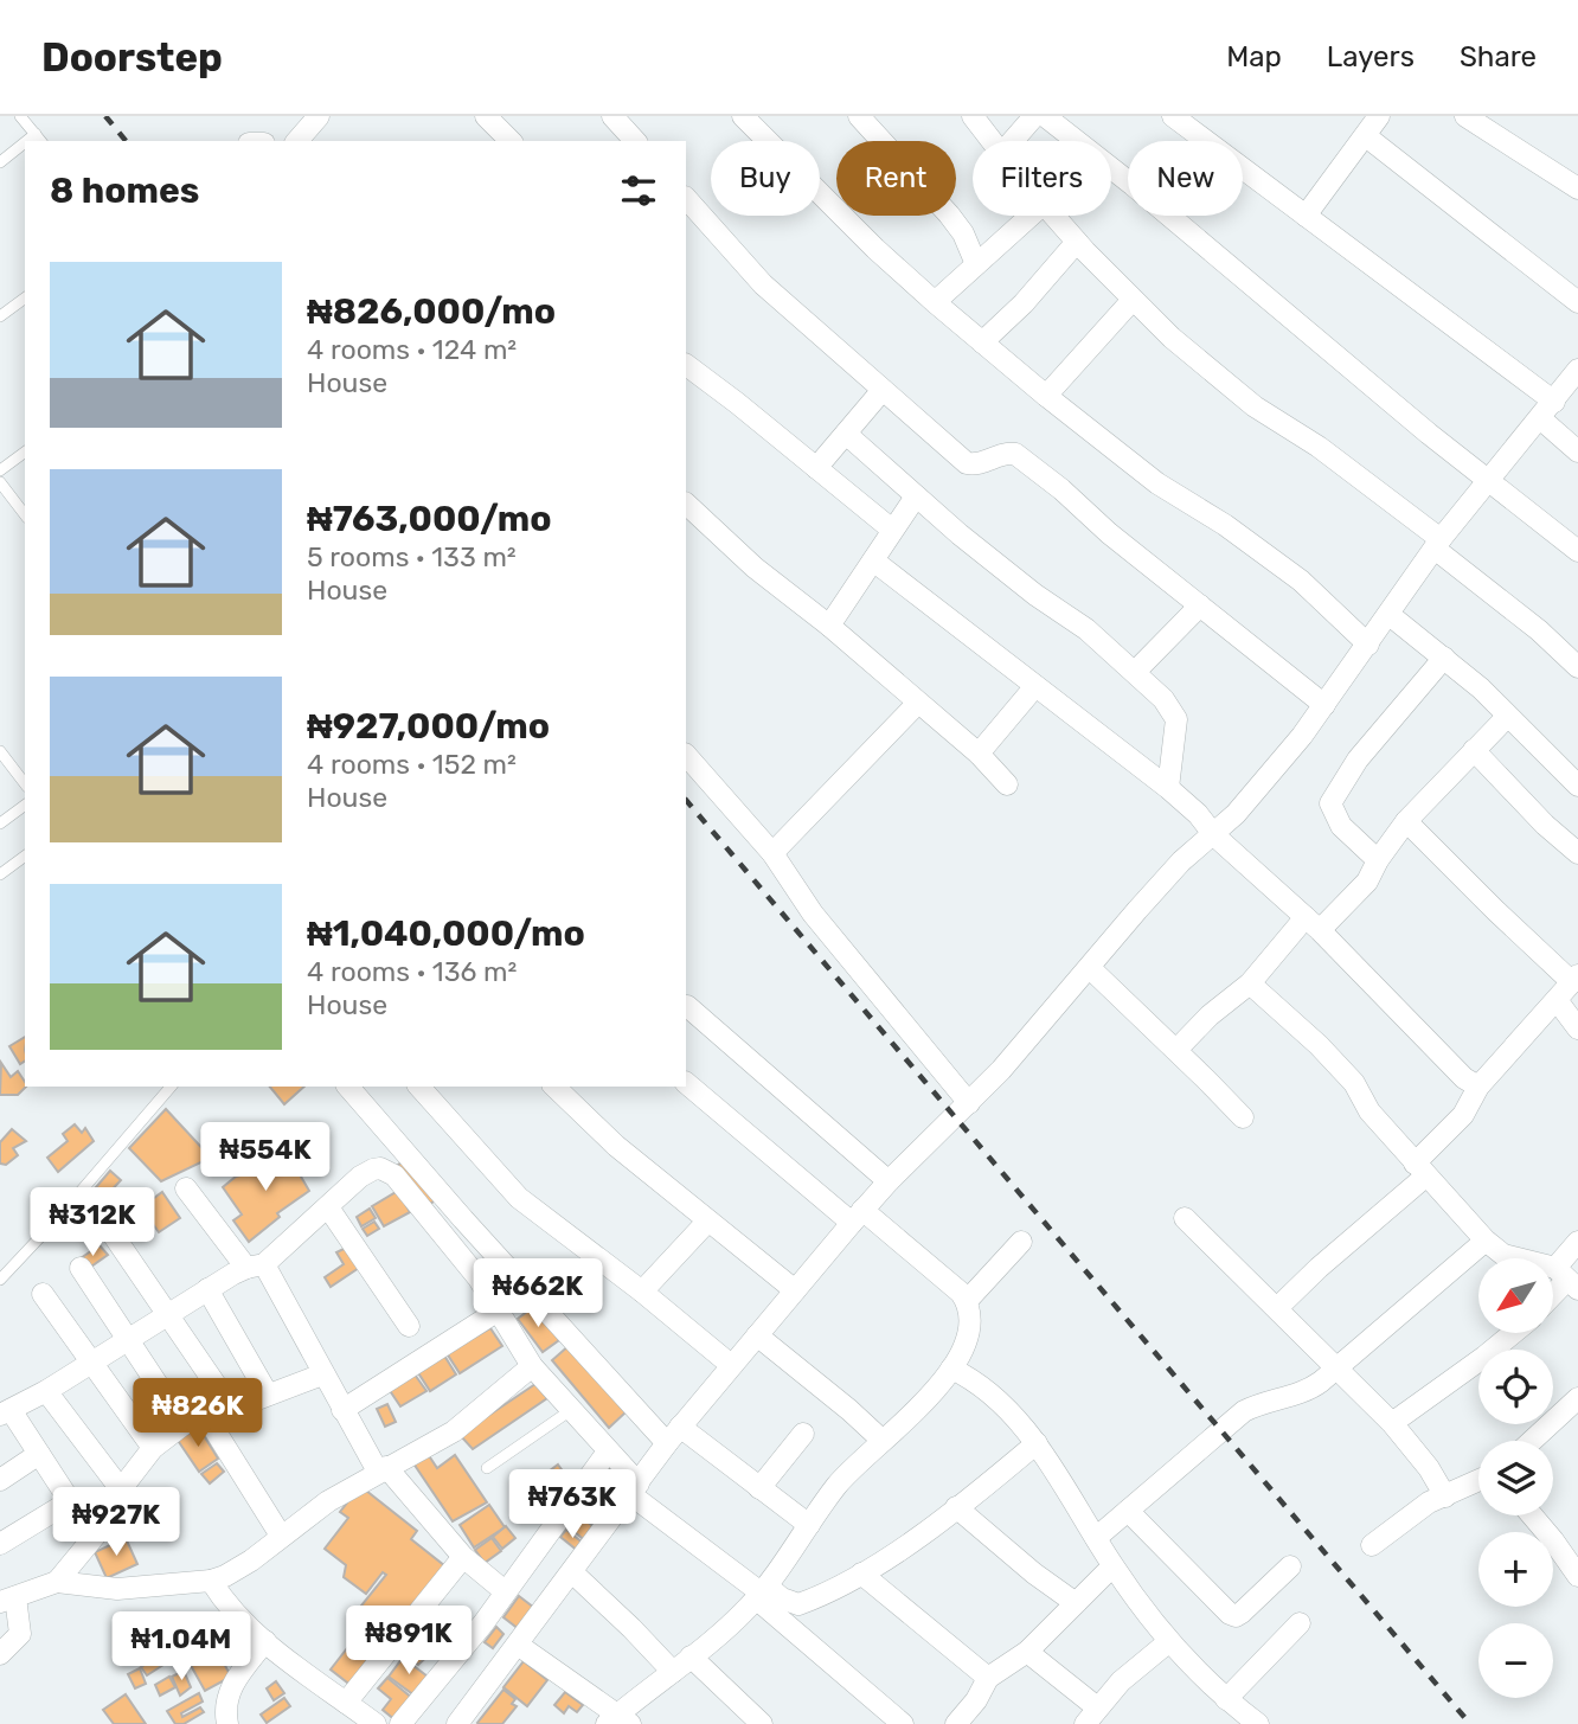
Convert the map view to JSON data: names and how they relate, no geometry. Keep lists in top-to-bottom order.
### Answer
{
  "north": "bottom left",
  "page": {
    "header": "Doorstep",
    "nav": ["Map", "Layers", "Share"],
    "chip": [
      "Buy",
      "Rent",
      "Filters",
      "New"
    ],
    "heading": "8 homes",
    "list": [
      {
        "name": "₦826,000/mo",
        "note": "4 rooms · 124 m² · House"
      },
      {
        "name": "₦763,000/mo",
        "note": "5 rooms · 133 m² · House"
      },
      {
        "name": "₦927,000/mo",
        "note": "4 rooms · 152 m² · House"
      },
      {
        "name": "₦1,040,000/mo",
        "note": "4 rooms · 136 m² · House"
      }
    ],
    "price": [
      "₦554K",
      "₦312K",
      "₦662K",
      "₦826K",
      "₦763K",
      "₦927K",
      "₦891K",
      "₦1.04M"
    ],
    "map_buttons": ["+", "−"]
  }
}
